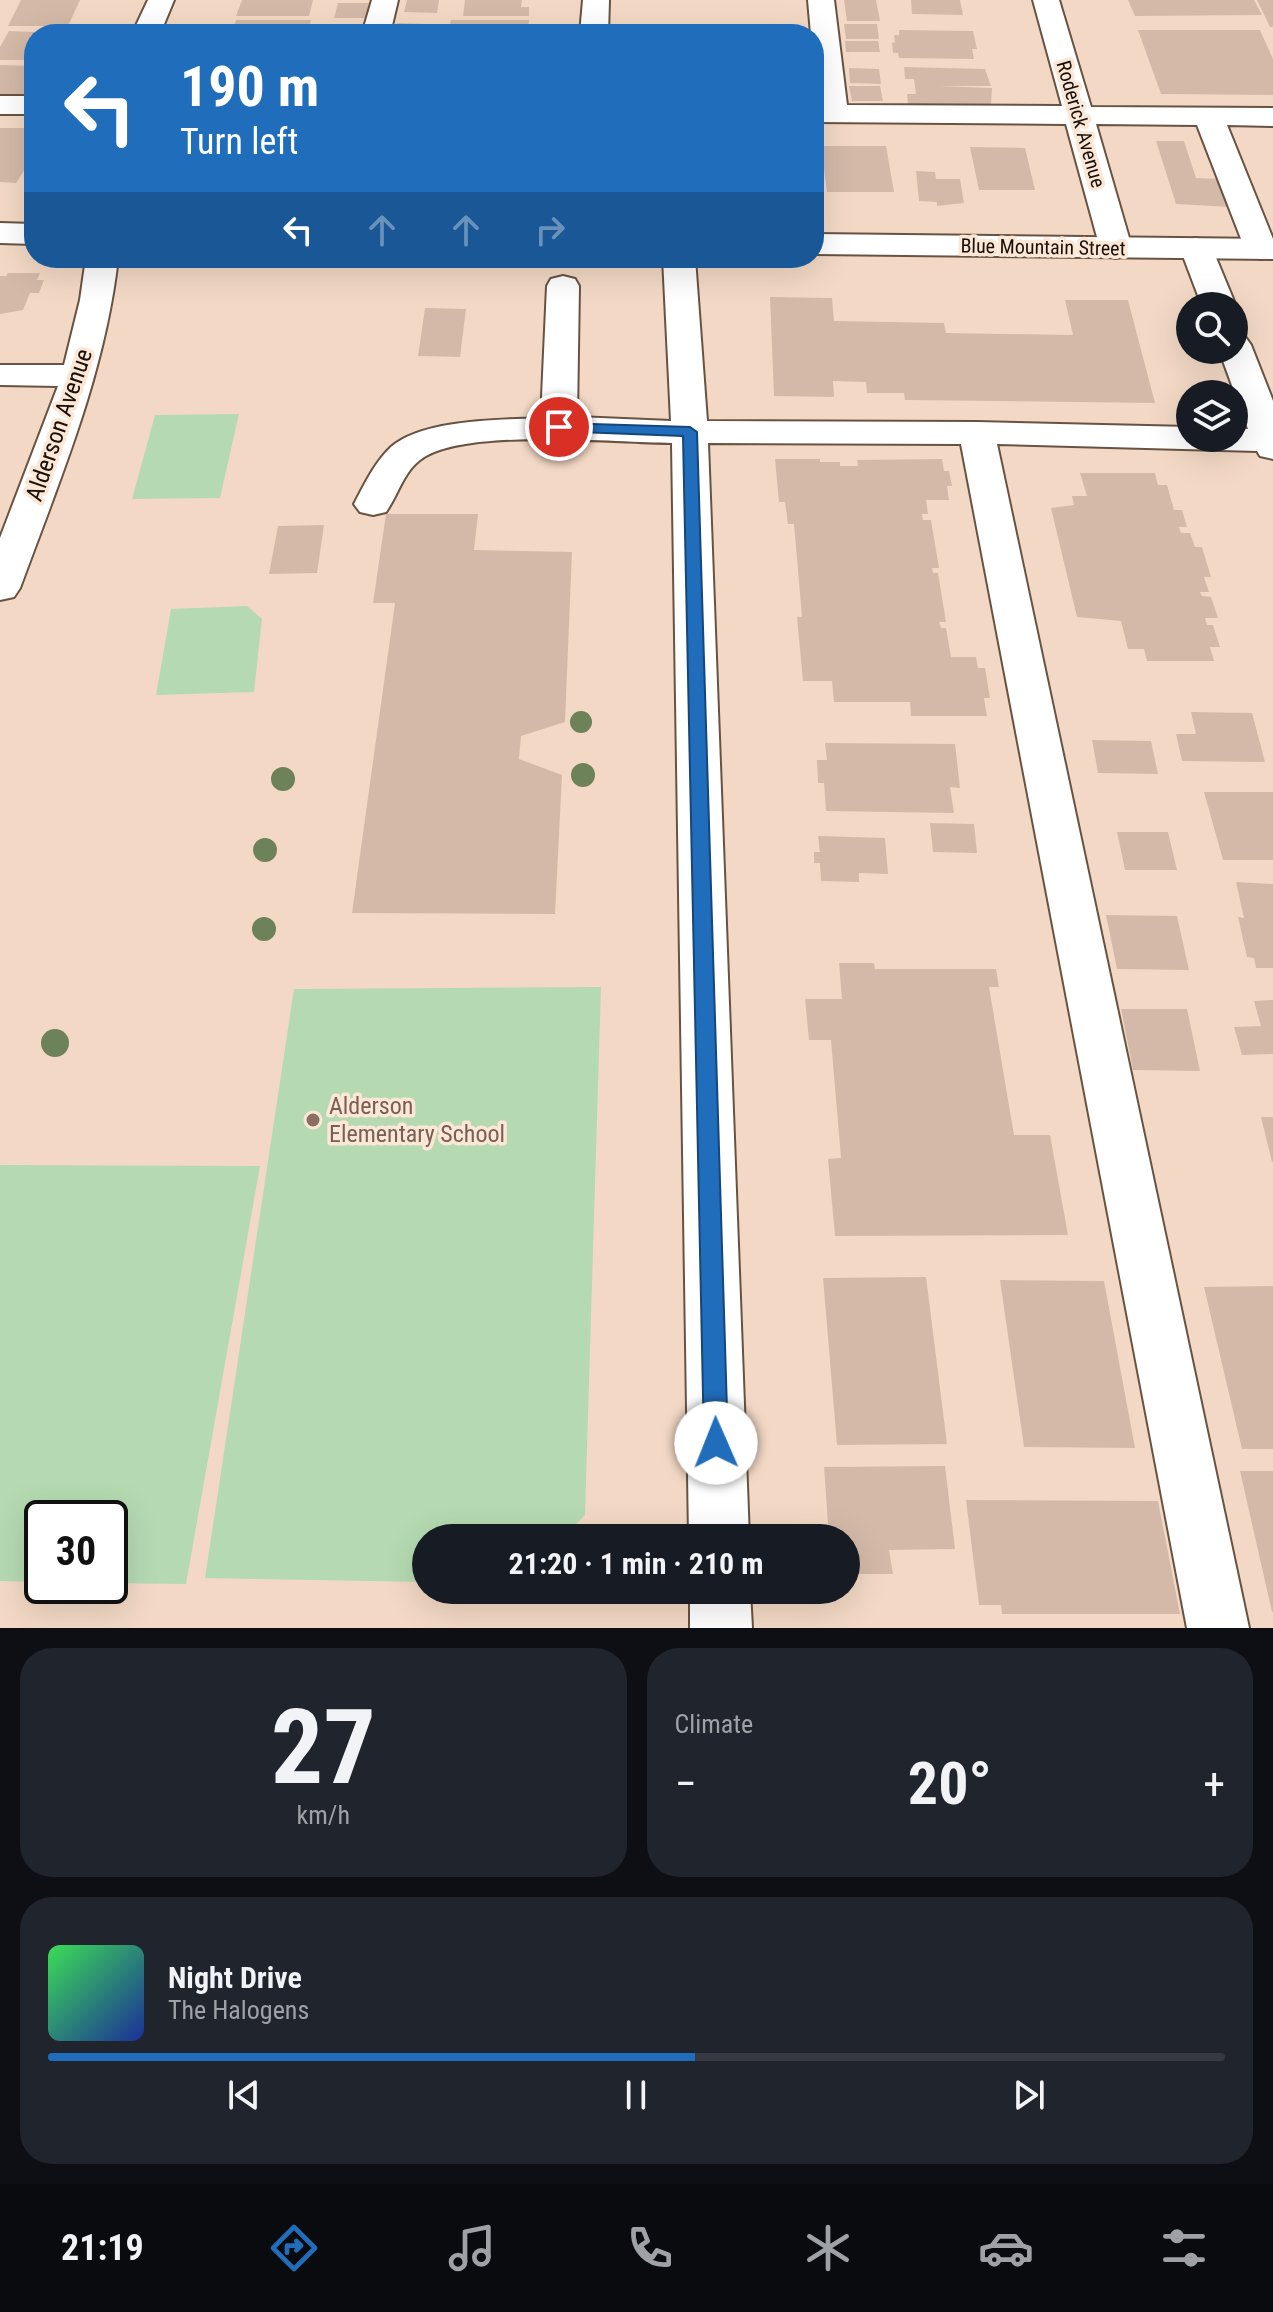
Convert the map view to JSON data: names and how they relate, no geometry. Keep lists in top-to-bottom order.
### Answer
{
  "streets": {
    "street": ["Roderick Avenue", "Blue Mountain Street", "Alderson Avenue"]
  },
  "crossings": [
    ["Roderick Avenue", "Blue Mountain Street"]
  ],
  "places": ["Alderson Elementary School"],
  "page": {
    "turn": ["190 m", "Turn left"],
    "limit": "30",
    "trip": "21:20 · 1 min · 210 m",
    "tile": [
      ["27", "km/h"],
      "Climate"
    ],
    "heat": ["−", "20°", "+"],
    "song": ["Night Drive", "The Halogens"],
    "tabs": "21:19"
  }
}
